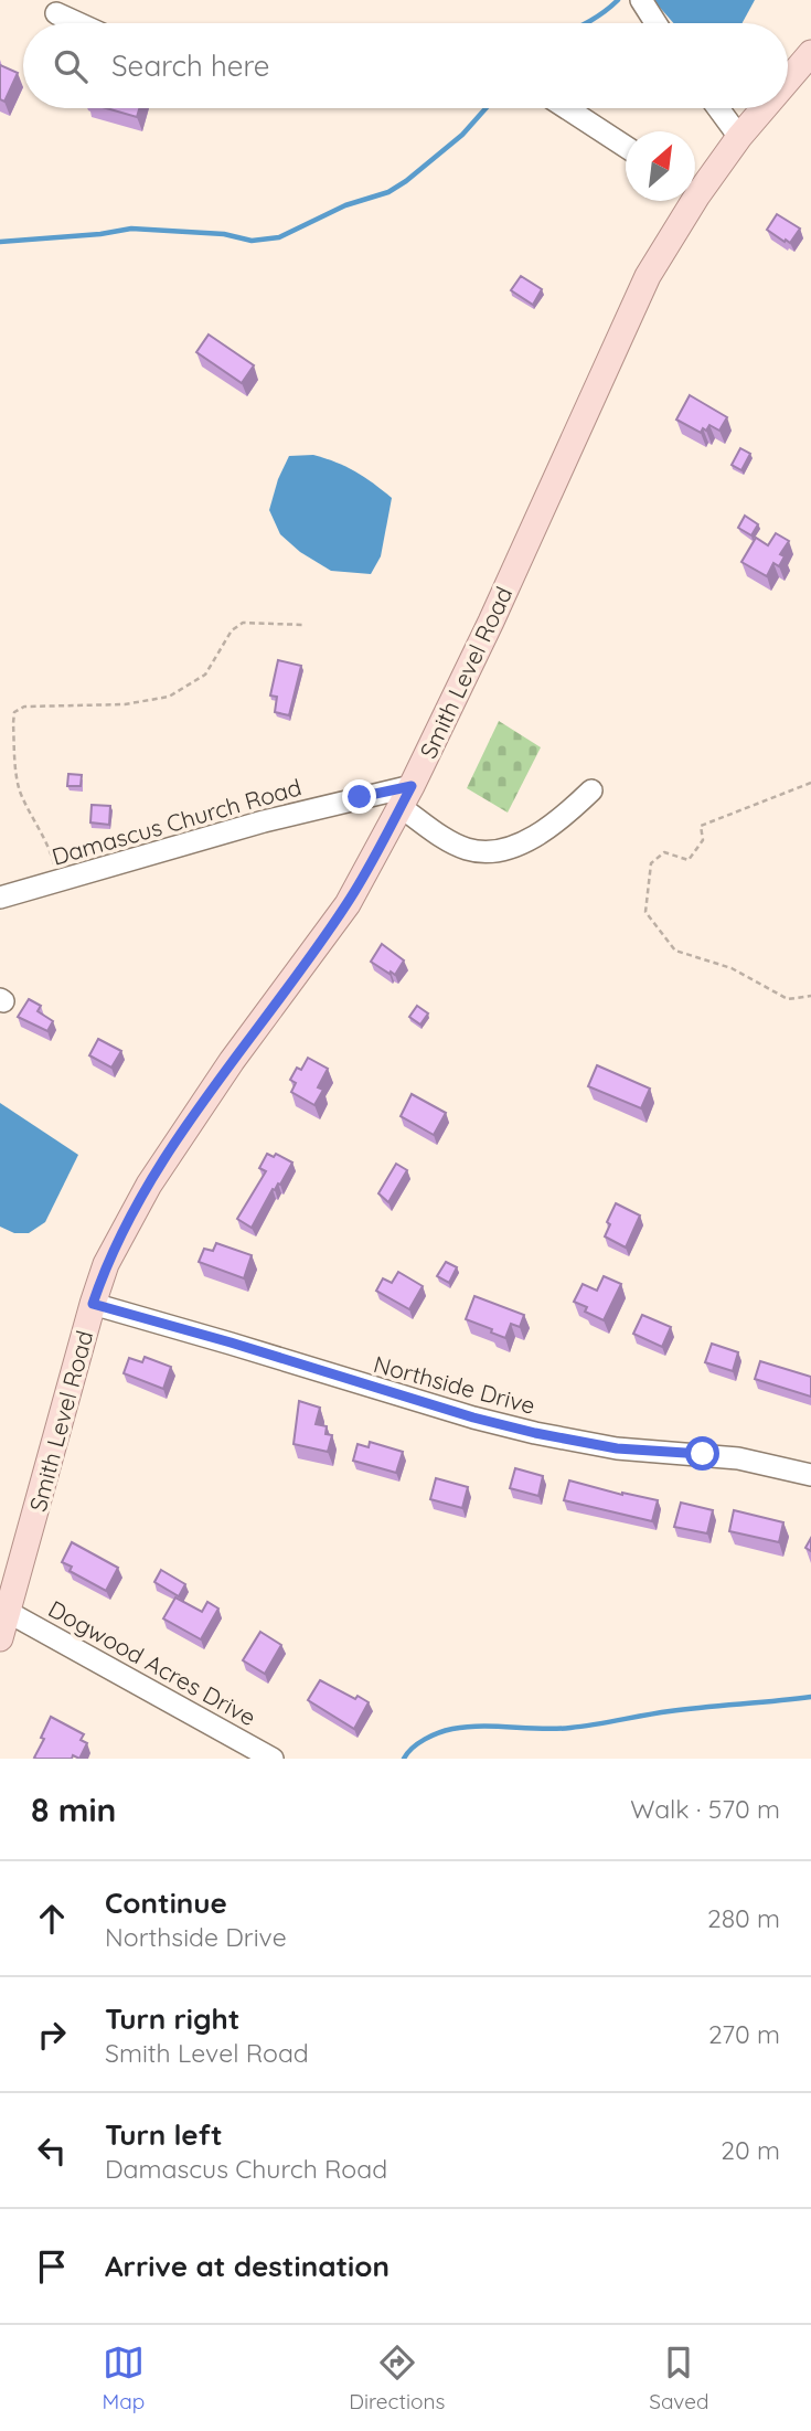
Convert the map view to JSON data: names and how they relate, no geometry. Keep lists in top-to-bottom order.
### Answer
{
  "streets": {
    "main road": ["Smith Level Road"],
    "street": ["Damascus Church Road", "Northside Drive", "Dogwood Acres Drive"]
  },
  "crossings": [
    ["Smith Level Road", "Damascus Church Road"],
    ["Smith Level Road", "Northside Drive"],
    ["Smith Level Road", "Dogwood Acres Drive"]
  ],
  "north": "top right",
  "page": {
    "search": "Search here",
    "heading": ["8 min", "Walk · 570 m"],
    "list": [
      ["Continue", "Northside Drive", "280 m"],
      ["Turn right", "Smith Level Road", "270 m"],
      ["Turn left", "Damascus Church Road", "20 m"],
      "Arrive at destination"
    ],
    "nav": ["Map", "Directions", "Saved"]
  }
}
